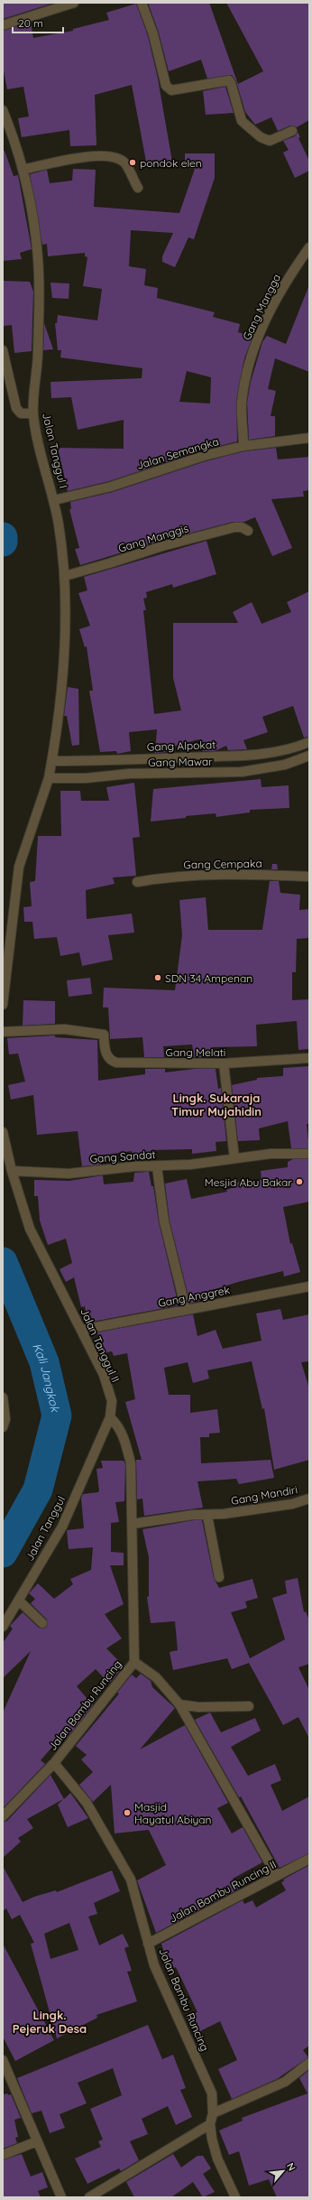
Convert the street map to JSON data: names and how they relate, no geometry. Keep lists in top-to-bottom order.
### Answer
{
  "streets": {
    "street": [
      "Gang Mangga",
      "Jalan Tanggul I",
      "Jalan Semangka",
      "Gang Manggis",
      "Gang Alpokat",
      "Gang Mawar",
      "Gang Cempaka",
      "Gang Melati",
      "Gang Sandat",
      "Gang Anggrek",
      "Jalan Tanggul II",
      "Gang Mandiri",
      "Jalan Tanggul",
      "Jalan Bambu Runcing",
      "Jalan Bambu Runcing II"
    ]
  },
  "crossings": [
    ["Gang Mangga", "Jalan Semangka"],
    ["Jalan Tanggul I", "Jalan Semangka"],
    ["Jalan Tanggul I", "Gang Manggis"],
    ["Jalan Tanggul I", "Gang Alpokat"],
    ["Jalan Tanggul I", "Gang Mawar"],
    ["Gang Alpokat", "Gang Mawar"],
    ["Gang Sandat", "Jalan Tanggul II"],
    ["Gang Anggrek", "Jalan Tanggul II"],
    ["Jalan Tanggul II", "Jalan Tanggul"],
    ["Jalan Bambu Runcing", "Jalan Bambu Runcing II"]
  ],
  "districts": ["Lingk. Sukaraja Timur Mujahidin", "Lingk. Pejeruk Desa"],
  "water": ["Kali Jangkok"],
  "places": [
    "pondok elen",
    "SDN 34 Ampenan",
    "Mesjid Abu Bakar",
    "Masjid Hayatul Abiyan"
  ],
  "scale_bar": "20 m",
  "north": "top right"
}
